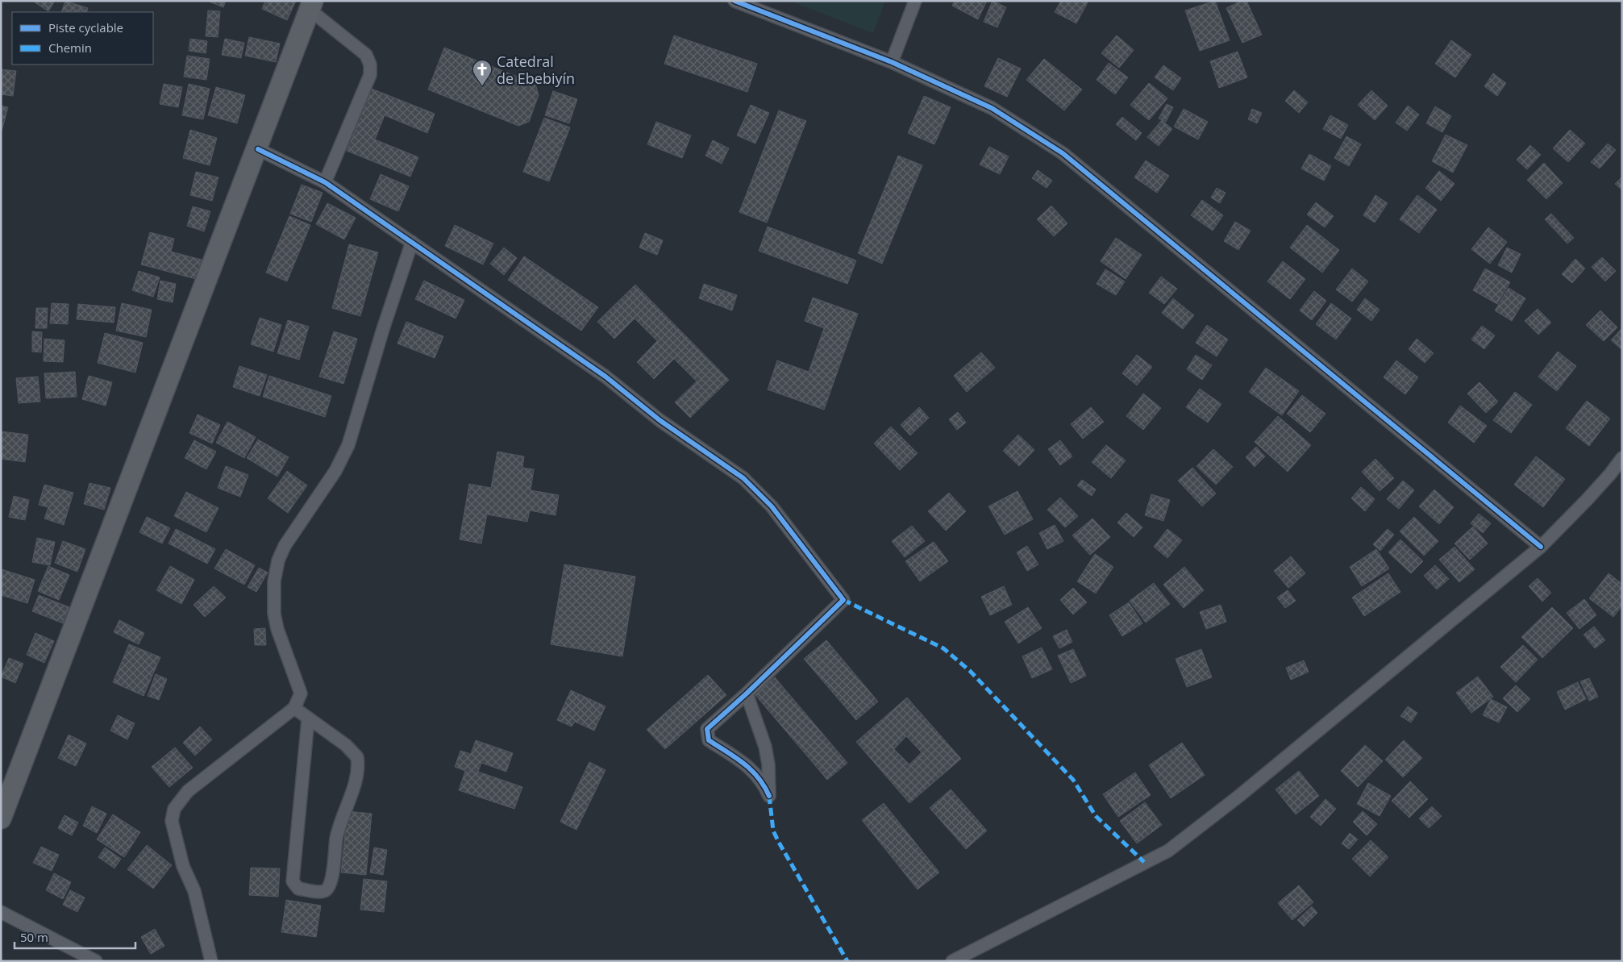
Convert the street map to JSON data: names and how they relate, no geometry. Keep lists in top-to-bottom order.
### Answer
{
  "places": {
    "church": ["Catedral de Ebebiyín"]
  },
  "legend": ["Piste cyclable", "Chemin"],
  "scale_bar": "50 m"
}
